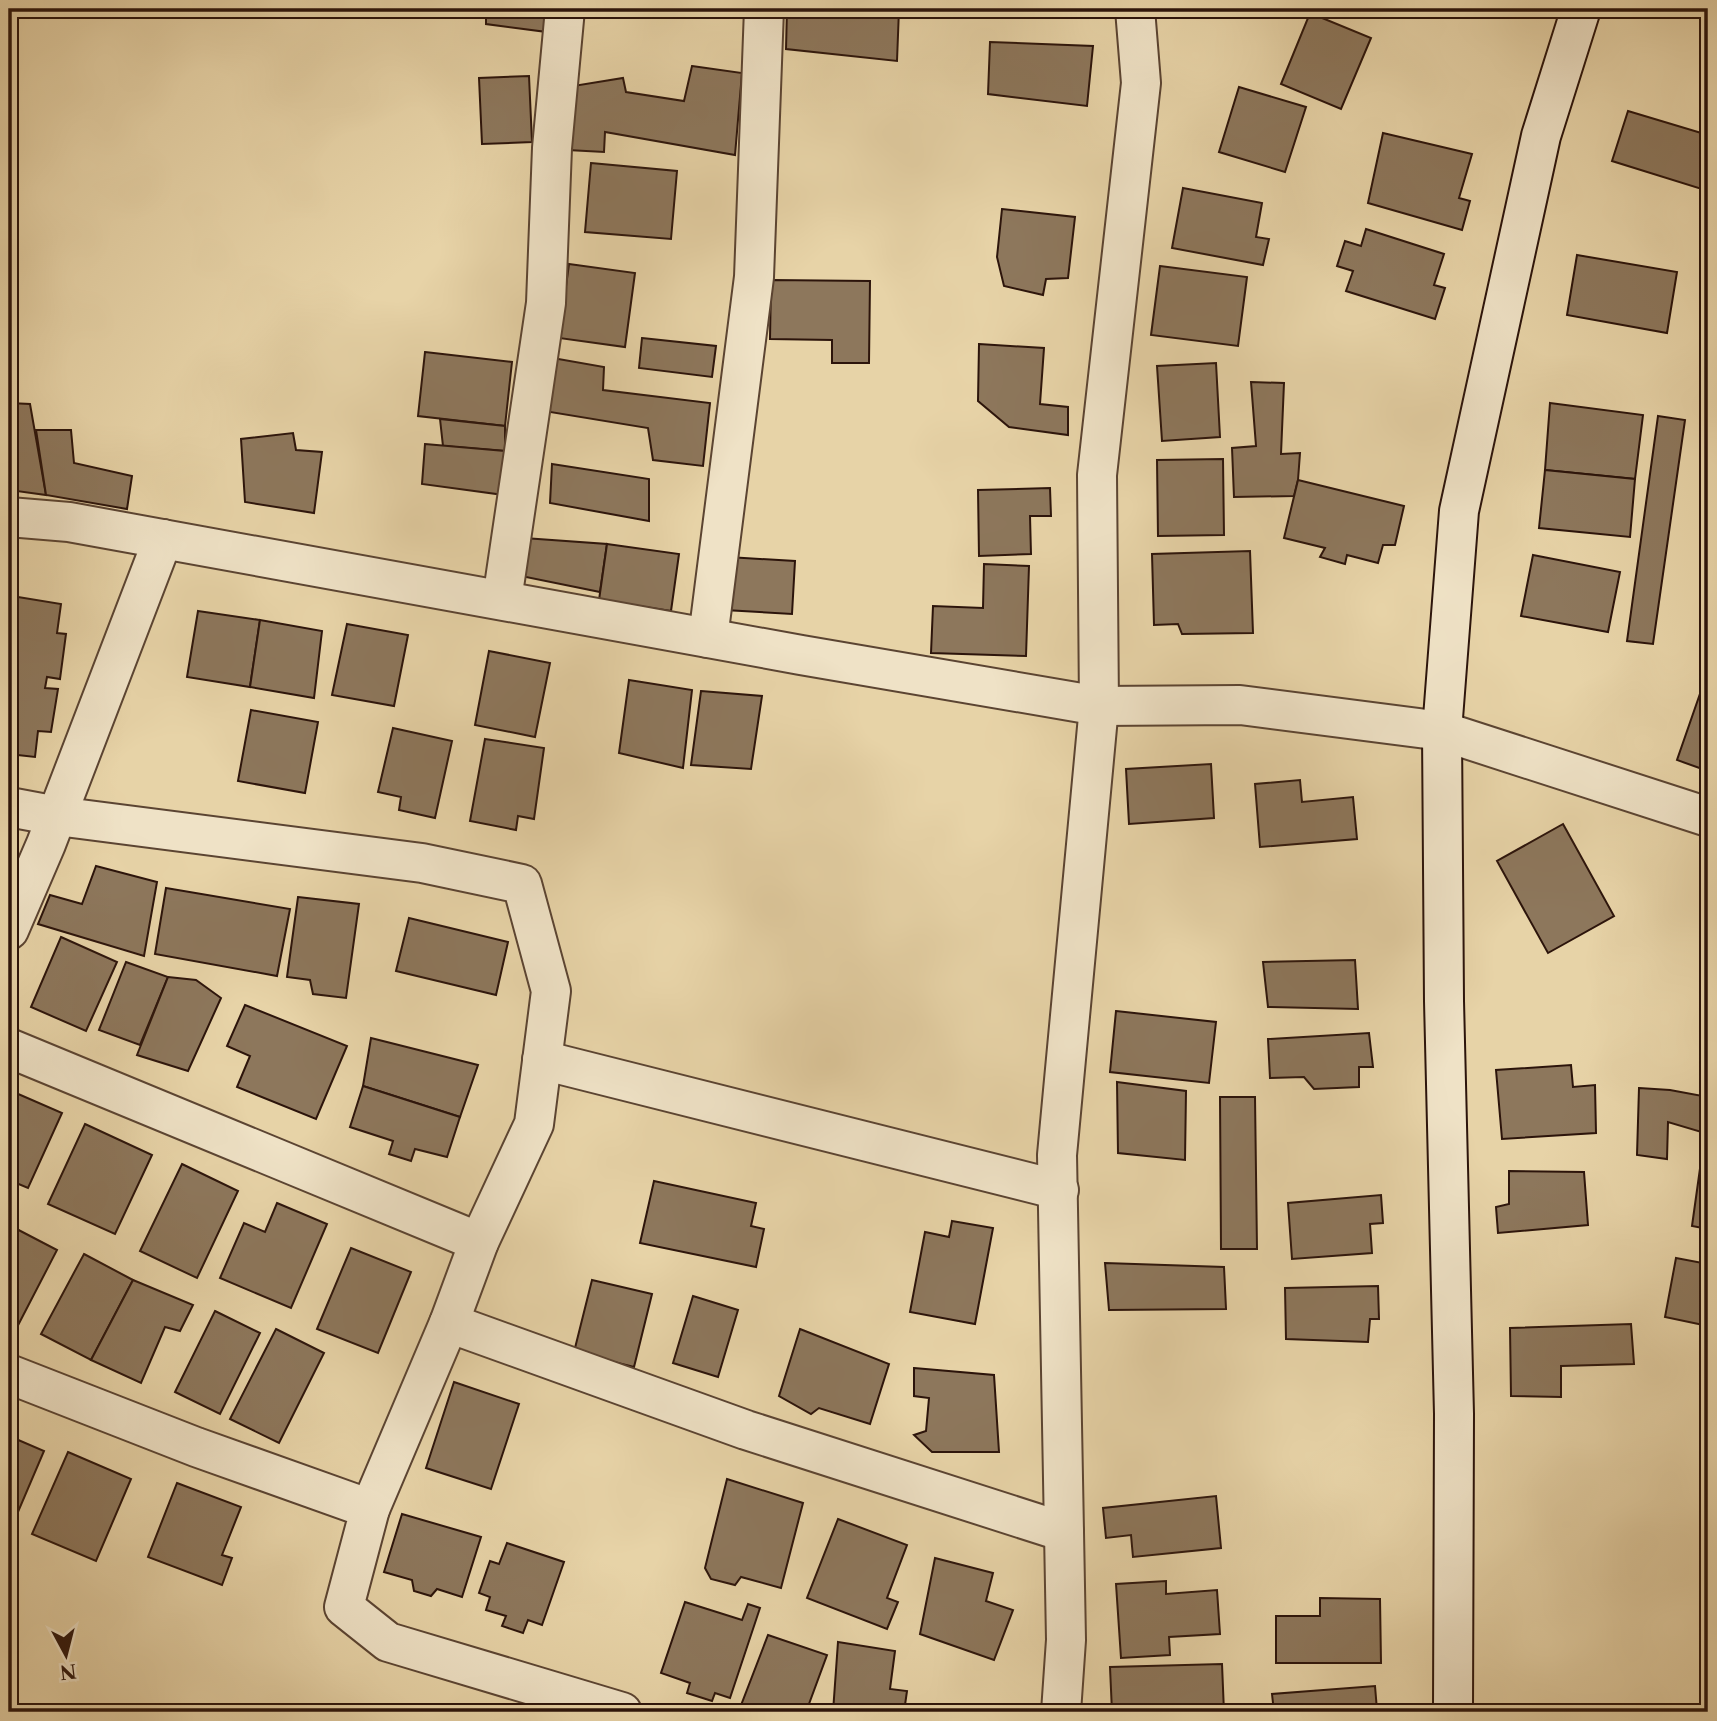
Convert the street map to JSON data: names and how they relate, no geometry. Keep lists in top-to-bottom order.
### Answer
{
  "north": "bottom"
}
